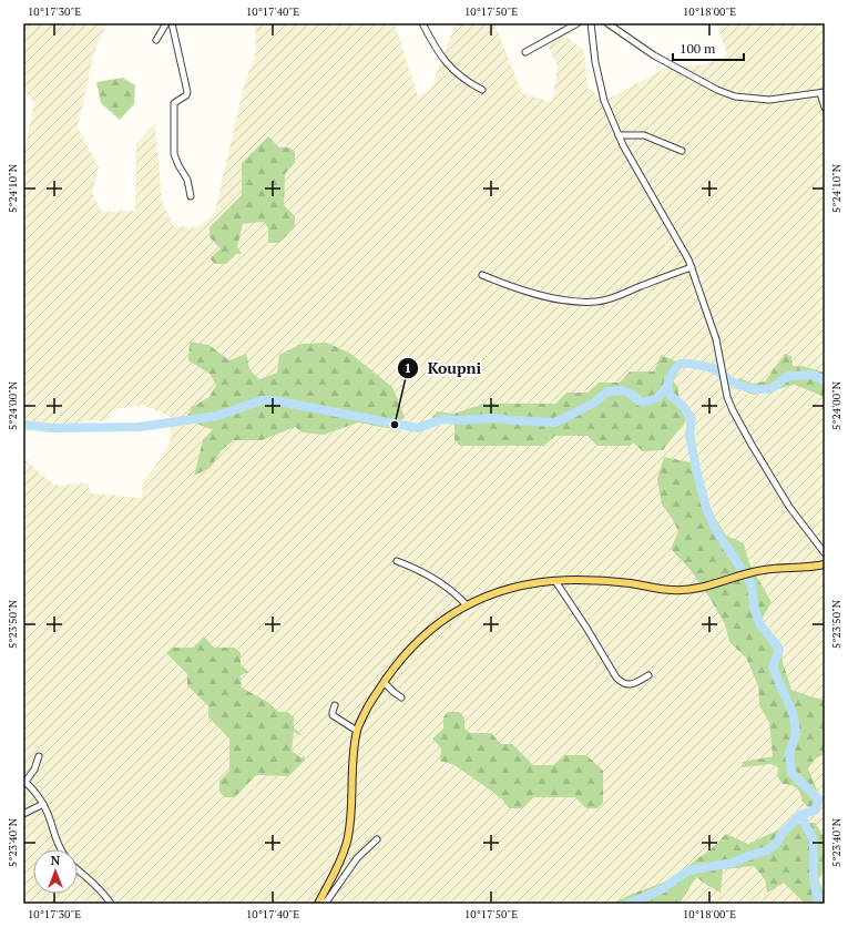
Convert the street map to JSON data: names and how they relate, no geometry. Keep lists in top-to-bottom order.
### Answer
{
  "places": ["Koupni"],
  "scale_bar": "100 m",
  "north": "top",
  "coordinates": [
    "10°17'30\"E",
    "10°17'40\"E",
    "10°17'50\"E",
    "10°18'00\"E",
    "5°24'10\"N",
    "5°24'00\"N",
    "5°23'50\"N",
    "5°23'40\"N"
  ]
}
